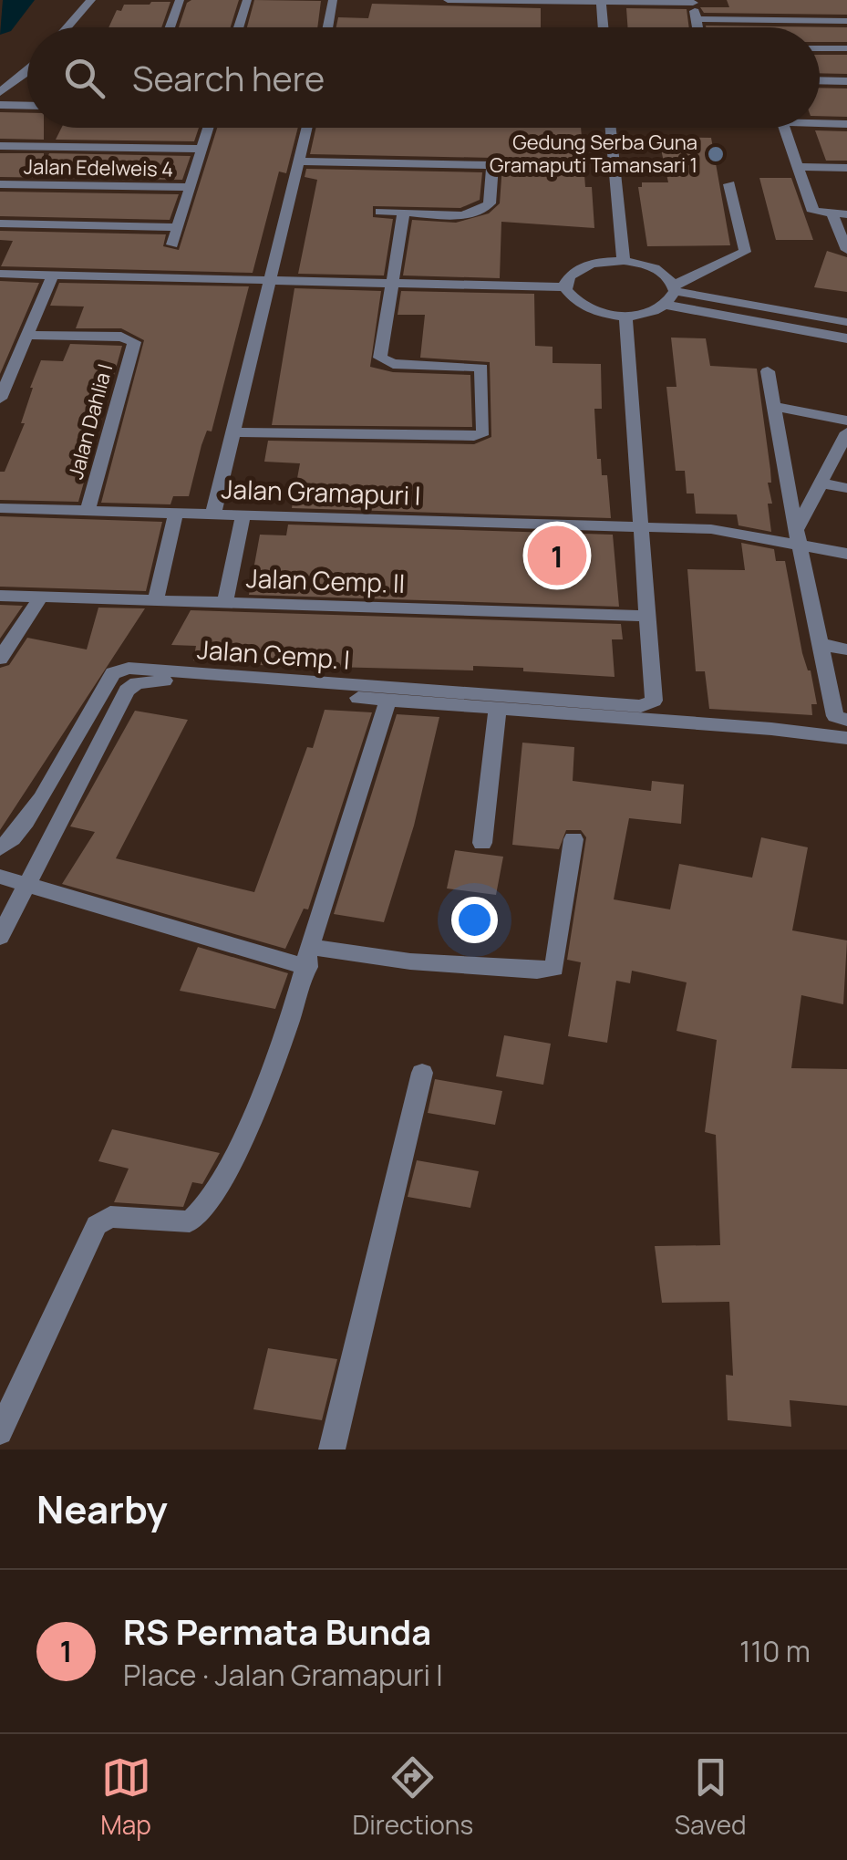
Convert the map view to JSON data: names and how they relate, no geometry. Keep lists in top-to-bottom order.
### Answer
{
  "streets": {
    "street": [
      "Jalan Edelweis 4",
      "Jalan Dahlia I",
      "Jalan Gramapuri I",
      "Jalan Cemp. II",
      "Jalan Cemp. I"
    ]
  },
  "crossings": [
    ["Jalan Dahlia I", "Jalan Gramapuri I"],
    ["Jalan Cemp. II", "Jalan Cemp. I"]
  ],
  "places": ["Gedung Serba Guna Gramaputi Tamansari 1"],
  "page": {
    "search": "Search here",
    "pins": "1",
    "heading": "Nearby",
    "list": [
      {
        "mark": "1",
        "name": "RS Permata Bunda",
        "note": "Place · Jalan Gramapuri I",
        "value": "110 m"
      }
    ],
    "nav": ["Map", "Directions", "Saved"]
  }
}
